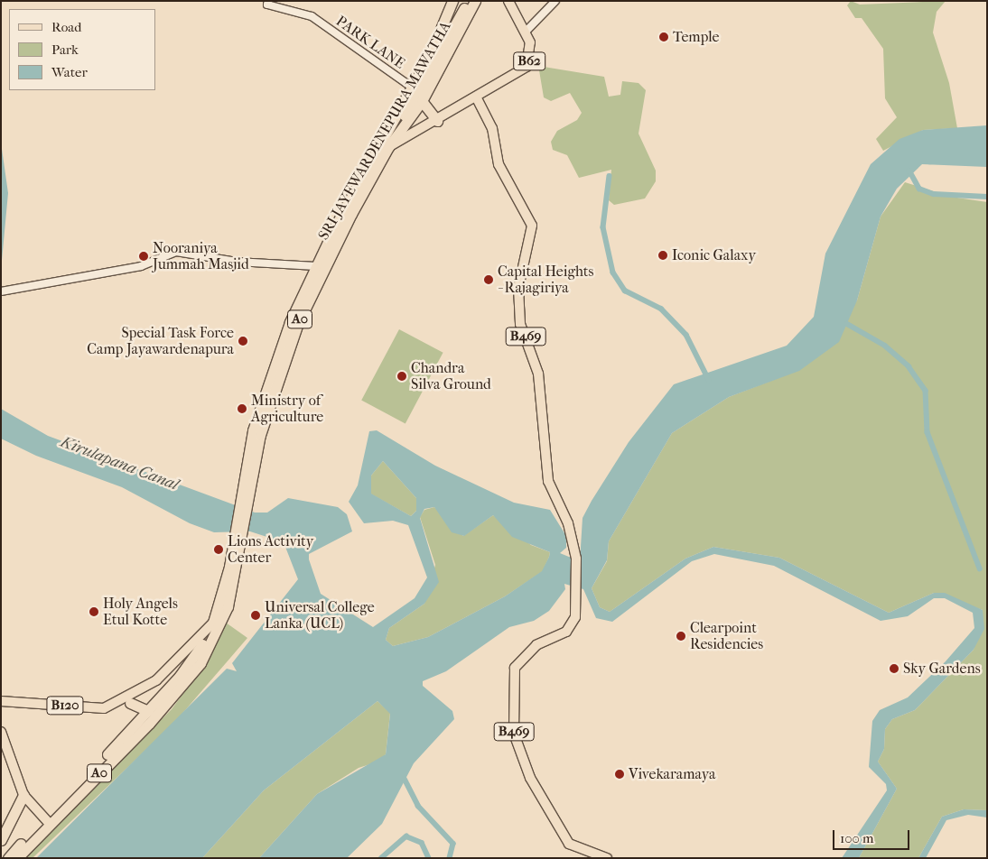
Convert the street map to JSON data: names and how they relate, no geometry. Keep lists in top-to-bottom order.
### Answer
{
  "streets": {
    "highway": ["SRI JAYEWARDENEPURA MAWATHA", "A0"],
    "main road": ["B62", "B469", "B120"],
    "street": ["PARK LANE"]
  },
  "crossings": [
    ["PARK LANE", "SRI JAYEWARDENEPURA MAWATHA"],
    ["B62", "SRI JAYEWARDENEPURA MAWATHA"],
    ["B62", "B469"],
    ["SRI JAYEWARDENEPURA MAWATHA", "B120"]
  ],
  "water": ["Kirulapana Canal"],
  "places": [
    "Temple",
    "Iconic Galaxy",
    "Nooraniya Jummah Masjid",
    "Capital Heights - Rajagiriya",
    "Special Task Force Camp Jayawardenapura",
    "Chandra Silva Ground",
    "Ministry of Agriculture",
    "Lions Activity Center",
    "Holy Angels Etul Kotte",
    "Universal College Lanka (UCL)",
    "Clearpoint Residencies",
    "Sky Gardens",
    "Vivekaramaya"
  ],
  "legend": ["Road", "Park", "Water"],
  "scale_bar": "100 m"
}
